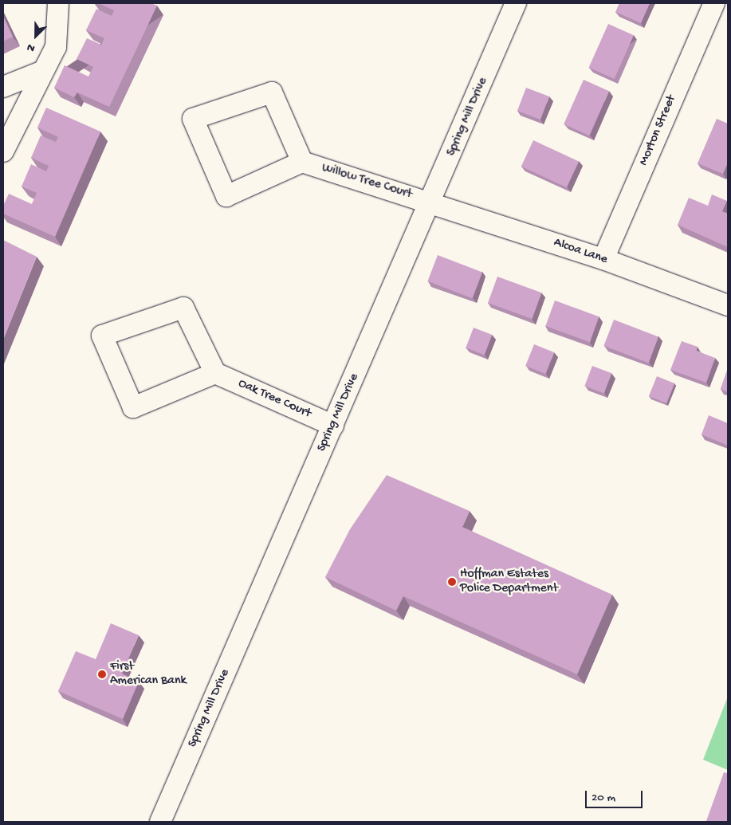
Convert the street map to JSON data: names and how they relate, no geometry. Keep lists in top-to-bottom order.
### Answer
{
  "streets": {
    "street": [
      "Spring Mill Drive",
      "Morton Street",
      "Willow Tree Court",
      "Alcoa Lane",
      "Oak Tree Court"
    ]
  },
  "crossings": [
    ["Spring Mill Drive", "Willow Tree Court"],
    ["Spring Mill Drive", "Alcoa Lane"],
    ["Spring Mill Drive", "Oak Tree Court"],
    ["Morton Street", "Alcoa Lane"],
    ["Willow Tree Court", "Alcoa Lane"]
  ],
  "places": ["Hoffman Estates Police Department", "First American Bank"],
  "scale_bar": "20 m",
  "north": "bottom left"
}
